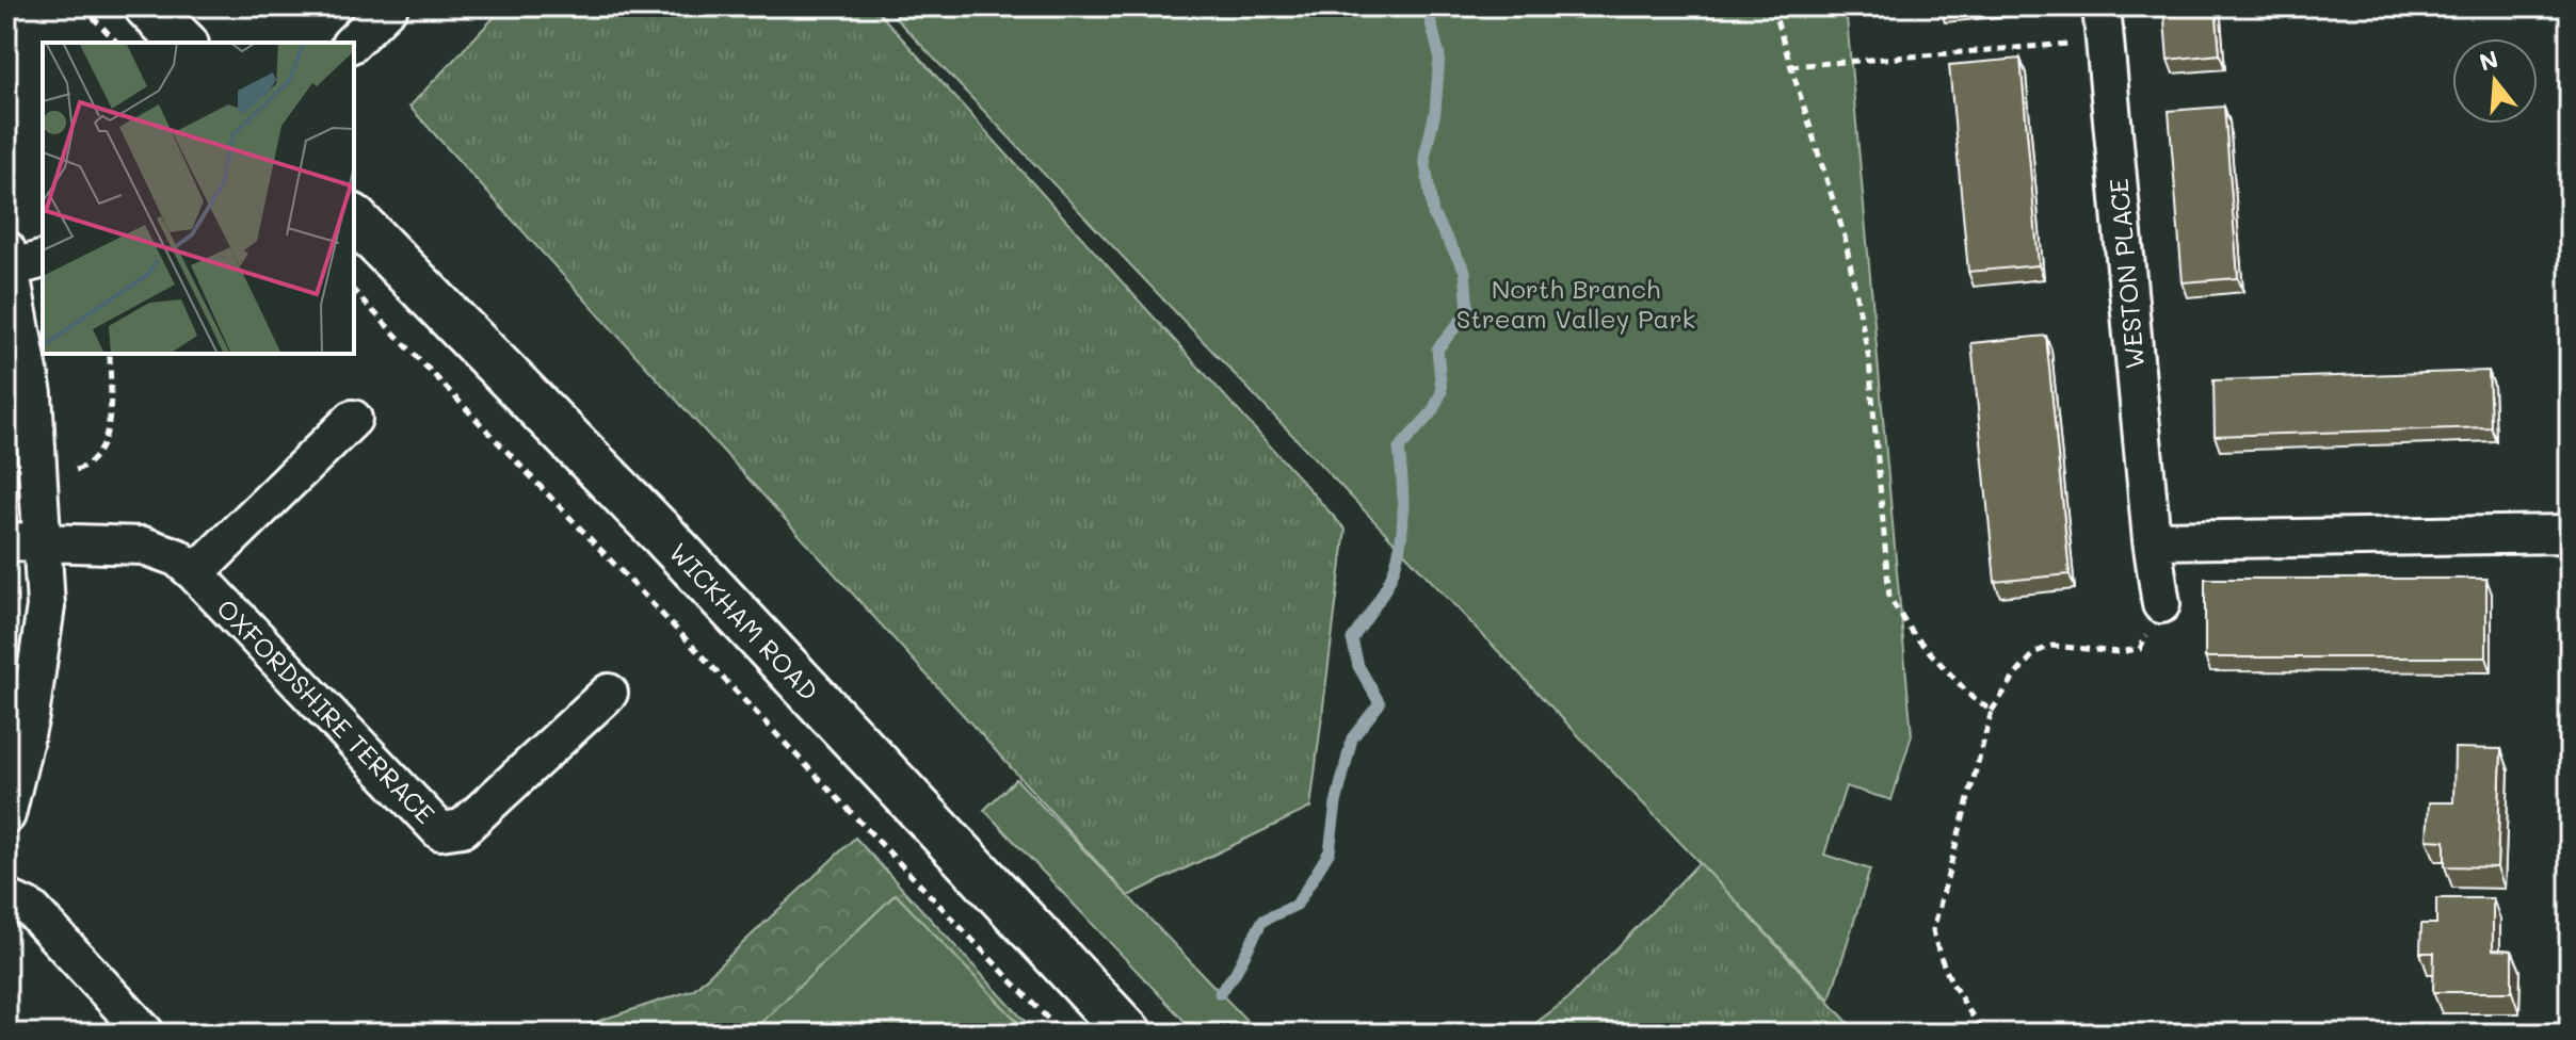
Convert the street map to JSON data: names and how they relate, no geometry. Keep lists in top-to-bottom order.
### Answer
{
  "streets": {
    "street": ["WESTON PLACE", "WICKHAM ROAD", "OXFORDSHIRE TERRACE"]
  },
  "parks": ["North Branch Stream Valley Park"],
  "north": "top"
}
